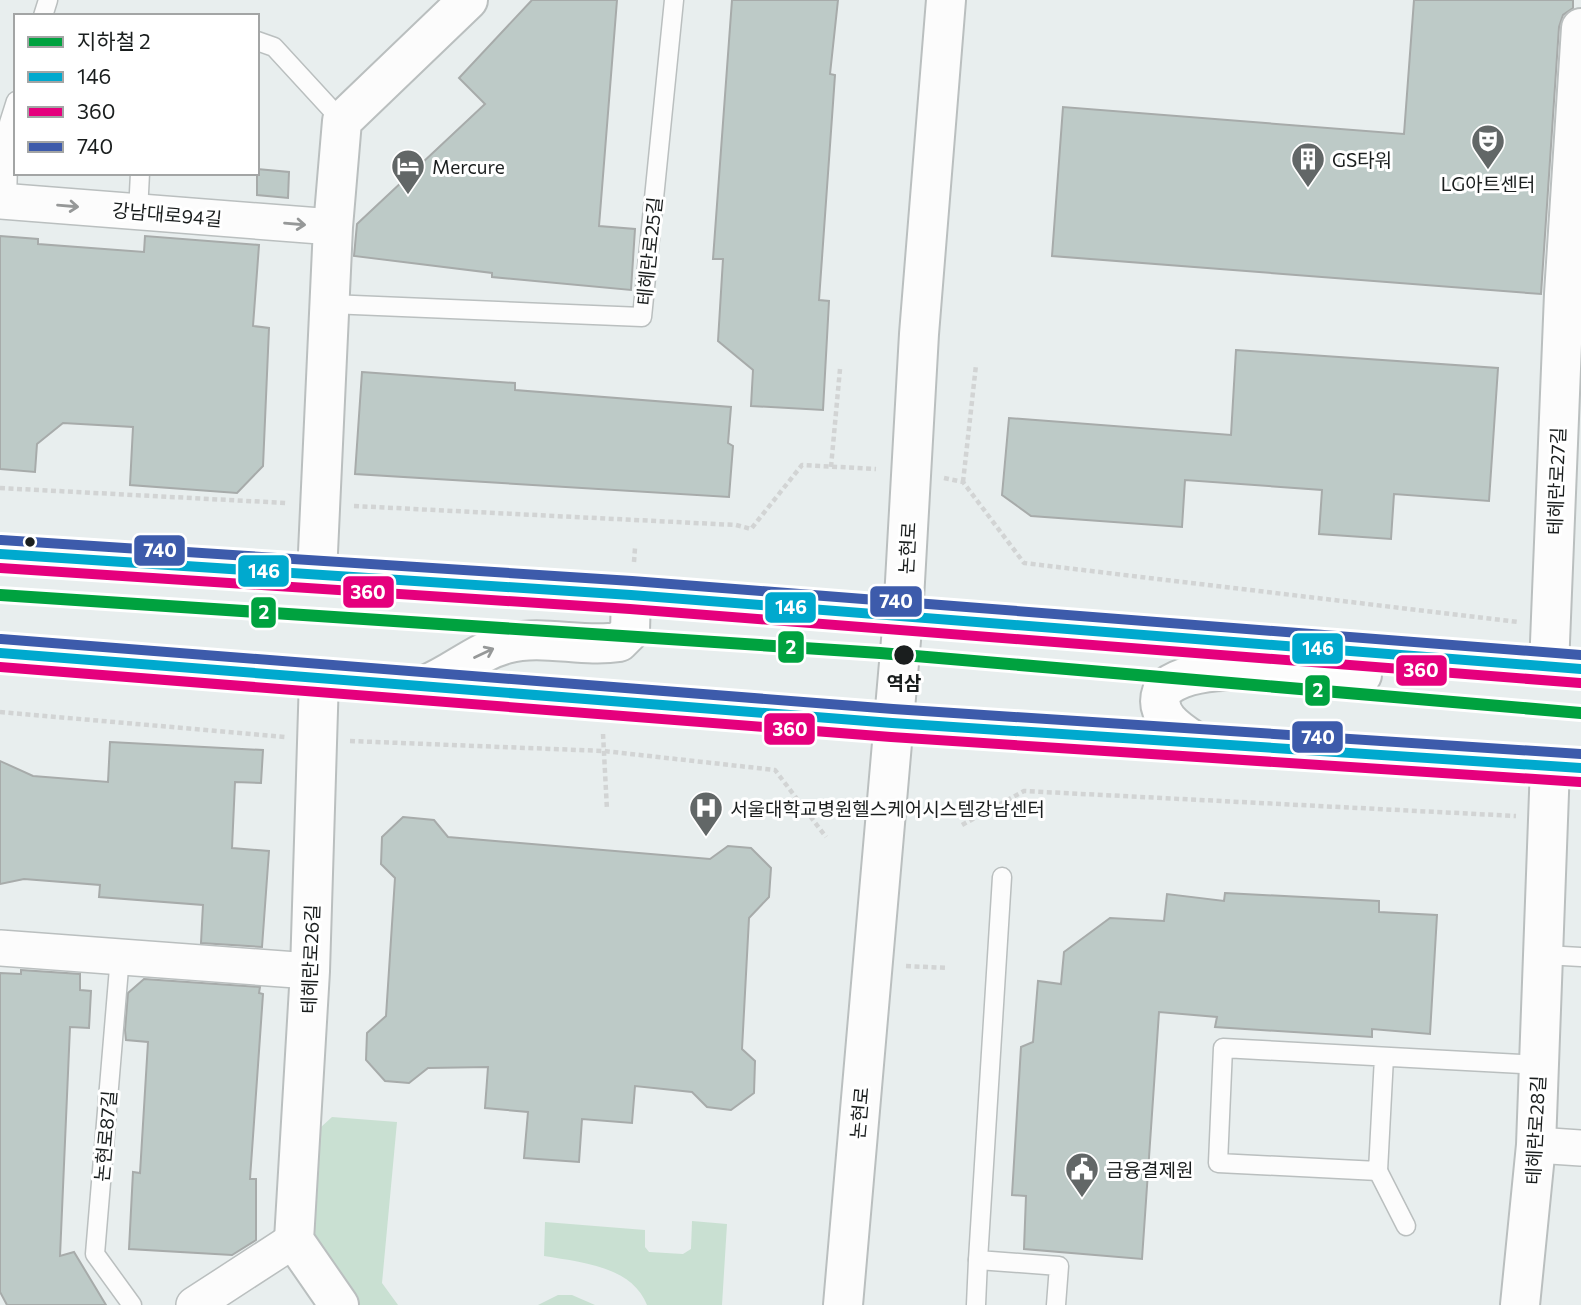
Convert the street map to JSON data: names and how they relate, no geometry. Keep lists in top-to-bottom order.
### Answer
{
  "streets": {
    "main road": [
      "테헤란로27길",
      "논현로",
      "테헤란로26길",
      "테헤란로28길"
    ],
    "street": ["강남대로94길"],
    "lane": ["테헤란로25길", "논현로87길"]
  },
  "one_way": ["강남대로94길"],
  "places": {
    "theatre": ["LG아트센터"],
    "building": ["GS타워"],
    "hotel": ["Mercure"],
    "other": ["역삼"],
    "hospital": ["서울대학교병원헬스케어시스템강남센터"],
    "public building": ["금융결제원"]
  },
  "lines": [
    "transit line 740",
    "transit line 146",
    "transit line 360",
    "metro line 2"
  ],
  "legend": [
    "지하철 2",
    "146",
    "360",
    "740"
  ]
}
